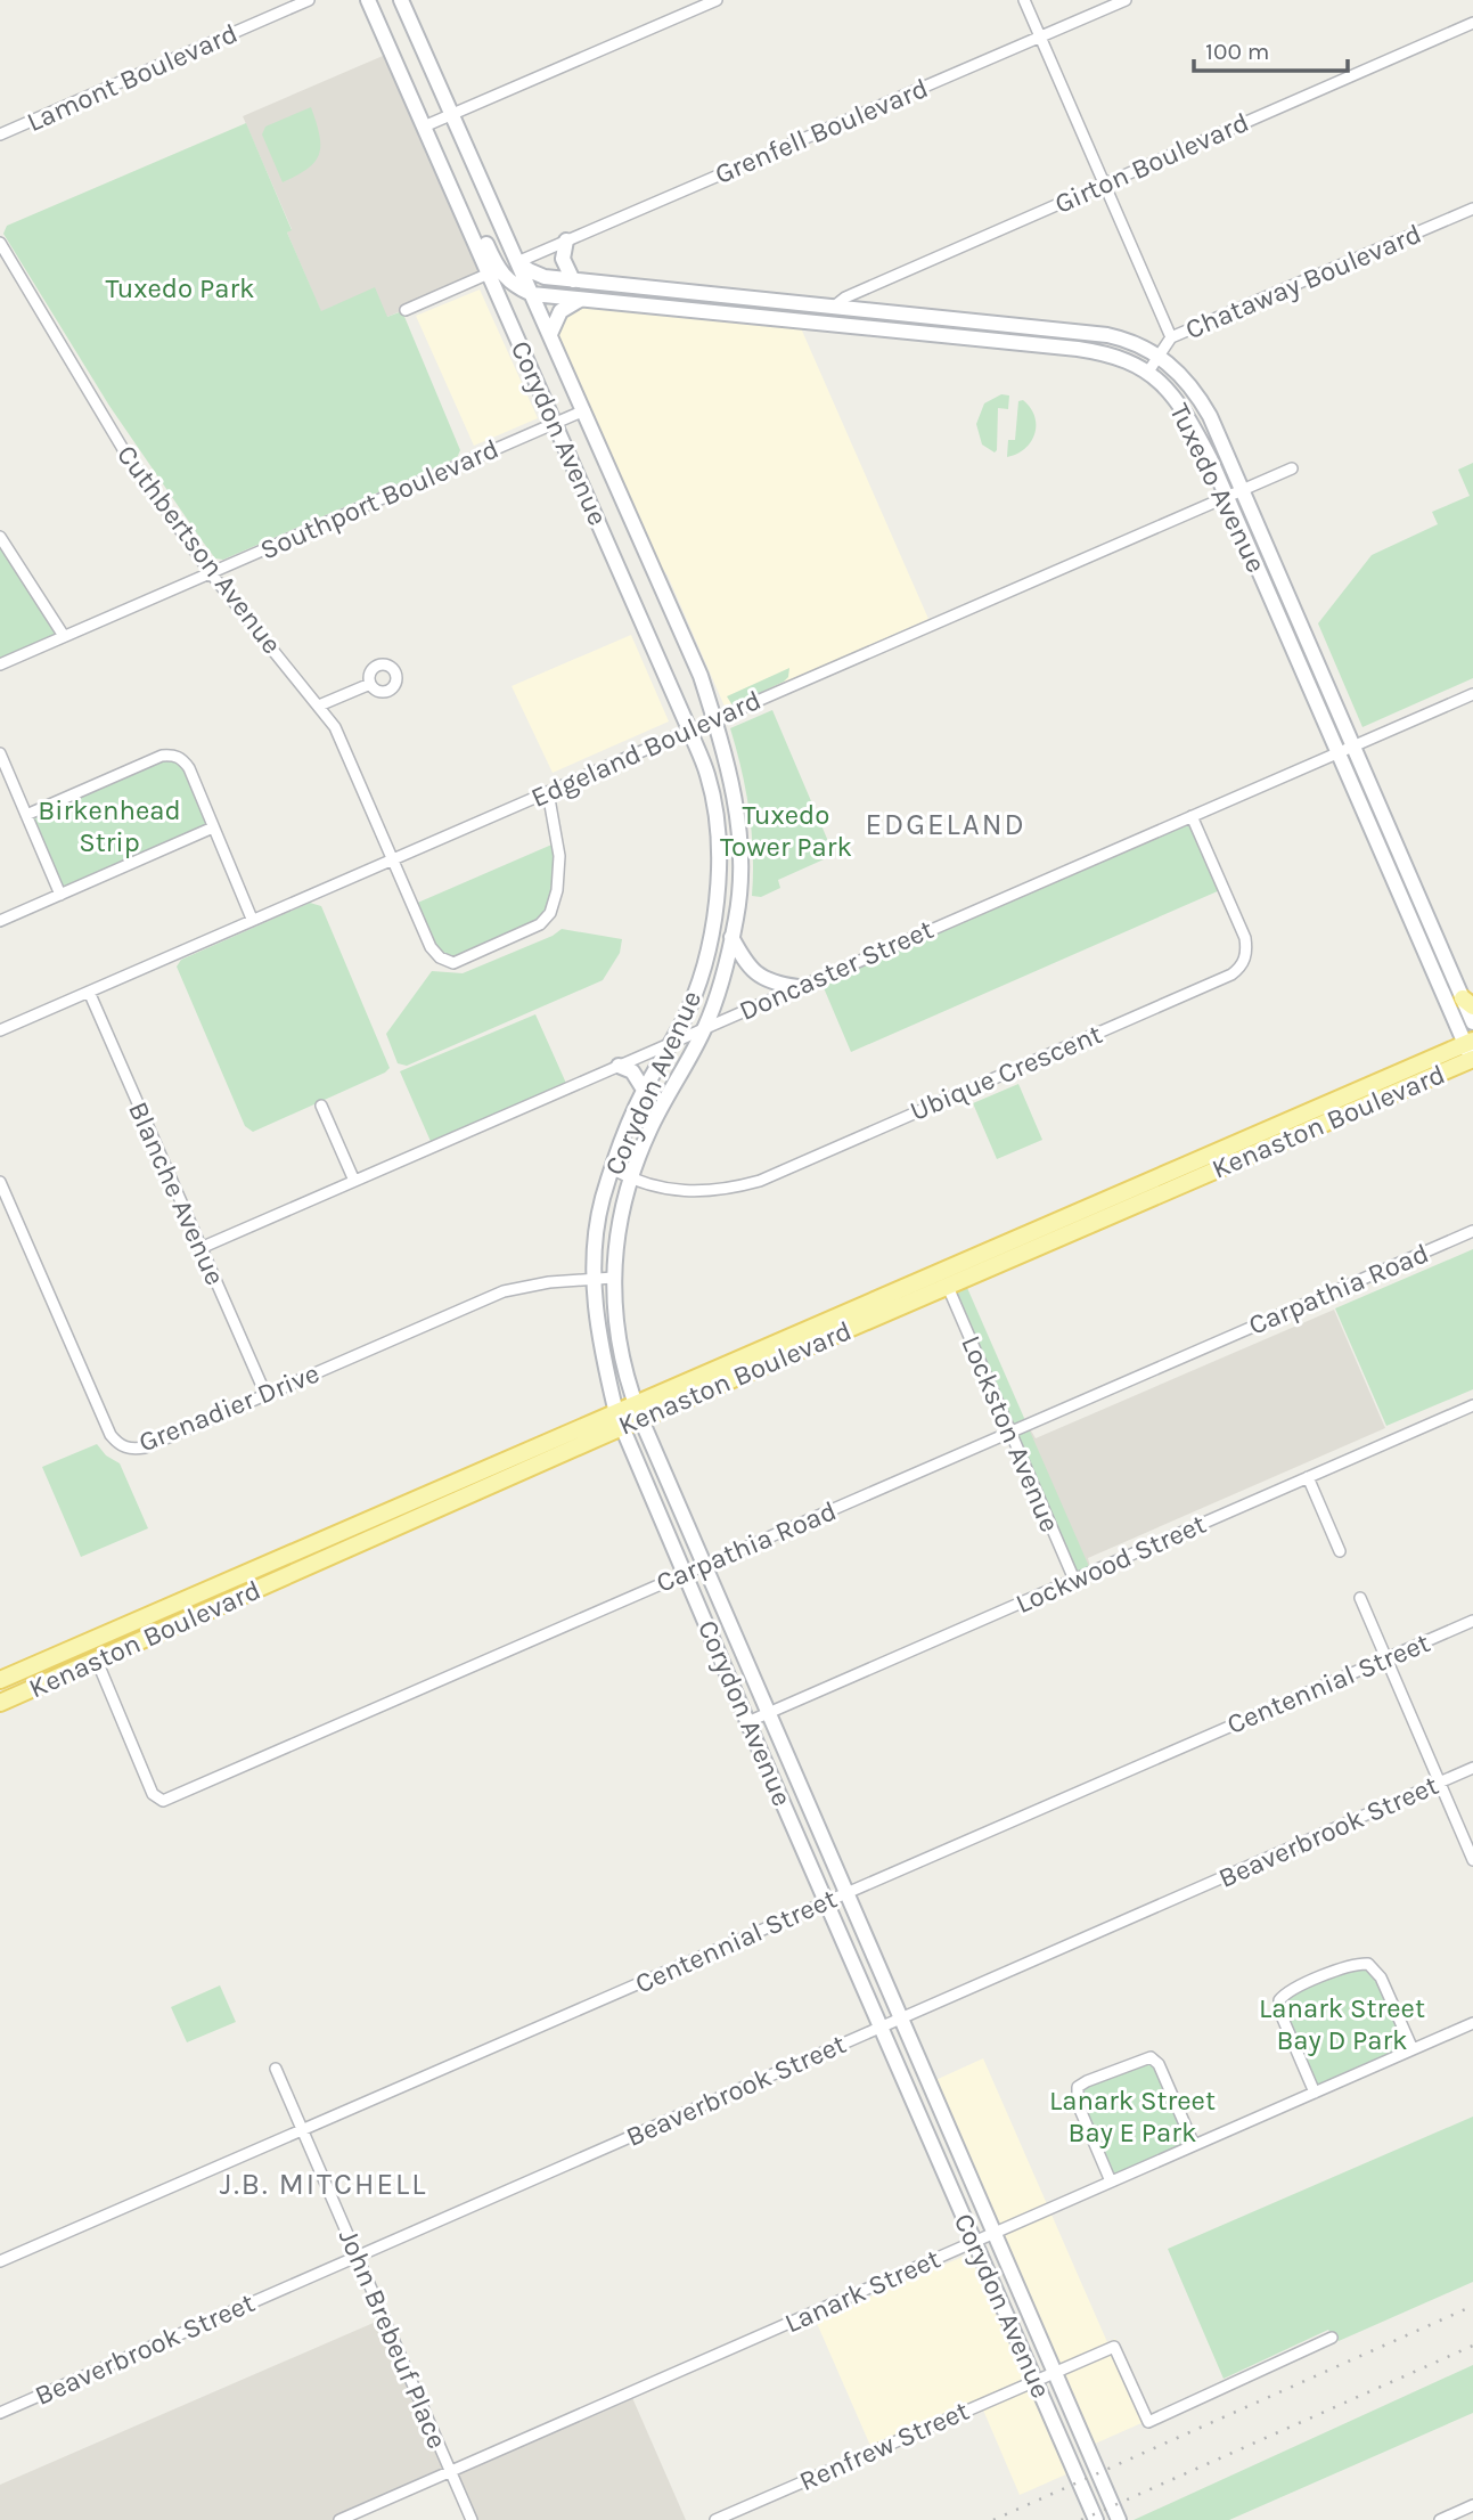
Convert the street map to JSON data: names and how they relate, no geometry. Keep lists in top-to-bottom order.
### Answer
{
  "streets": {
    "main road": ["Corydon Avenue", "Tuxedo Avenue", "Kenaston Boulevard"],
    "street": [
      "Lamont Boulevard",
      "Grenfell Boulevard",
      "Girton Boulevard",
      "Chataway Boulevard",
      "Southport Boulevard",
      "Cuthbertson Avenue",
      "Edgeland Boulevard",
      "Doncaster Street",
      "Ubique Crescent",
      "Blanche Avenue",
      "Carpathia Road",
      "Grenadier Drive",
      "Lockston Avenue",
      "Lockwood Street",
      "Centennial Street",
      "Beaverbrook Street",
      "Lanark Street",
      "John Brebeuf Place",
      "Renfrew Street"
    ]
  },
  "crossings": [
    ["Grenfell Boulevard", "Corydon Avenue"],
    ["Grenfell Boulevard", "Tuxedo Avenue"],
    ["Girton Boulevard", "Tuxedo Avenue"],
    ["Chataway Boulevard", "Tuxedo Avenue"],
    ["Corydon Avenue", "Tuxedo Avenue"],
    ["Corydon Avenue", "Southport Boulevard"],
    ["Corydon Avenue", "Edgeland Boulevard"],
    ["Corydon Avenue", "Doncaster Street"],
    ["Corydon Avenue", "Ubique Crescent"],
    ["Corydon Avenue", "Kenaston Boulevard"],
    ["Corydon Avenue", "Carpathia Road"],
    ["Corydon Avenue", "Grenadier Drive"],
    ["Corydon Avenue", "Lockwood Street"],
    ["Corydon Avenue", "Centennial Street"],
    ["Corydon Avenue", "Beaverbrook Street"],
    ["Corydon Avenue", "Lanark Street"],
    ["Corydon Avenue", "Renfrew Street"],
    ["Tuxedo Avenue", "Edgeland Boulevard"],
    ["Tuxedo Avenue", "Doncaster Street"],
    ["Tuxedo Avenue", "Kenaston Boulevard"],
    ["Southport Boulevard", "Cuthbertson Avenue"],
    ["Cuthbertson Avenue", "Edgeland Boulevard"],
    ["Edgeland Boulevard", "Blanche Avenue"],
    ["Doncaster Street", "Ubique Crescent"],
    ["Doncaster Street", "Blanche Avenue"],
    ["Kenaston Boulevard", "Carpathia Road"],
    ["Kenaston Boulevard", "Lockston Avenue"],
    ["Blanche Avenue", "Grenadier Drive"],
    ["Carpathia Road", "Lockston Avenue"],
    ["Lockston Avenue", "Lockwood Street"],
    ["Centennial Street", "John Brebeuf Place"],
    ["Beaverbrook Street", "John Brebeuf Place"],
    ["Lanark Street", "John Brebeuf Place"]
  ],
  "districts": ["EDGELAND", "J.B. MITCHELL"],
  "parks": [
    "Tuxedo Park",
    "Birkenhead Strip",
    "Tuxedo Tower Park",
    "Lanark Street Bay D Park",
    "Lanark Street Bay E Park"
  ],
  "scale_bar": "100 m"
}
